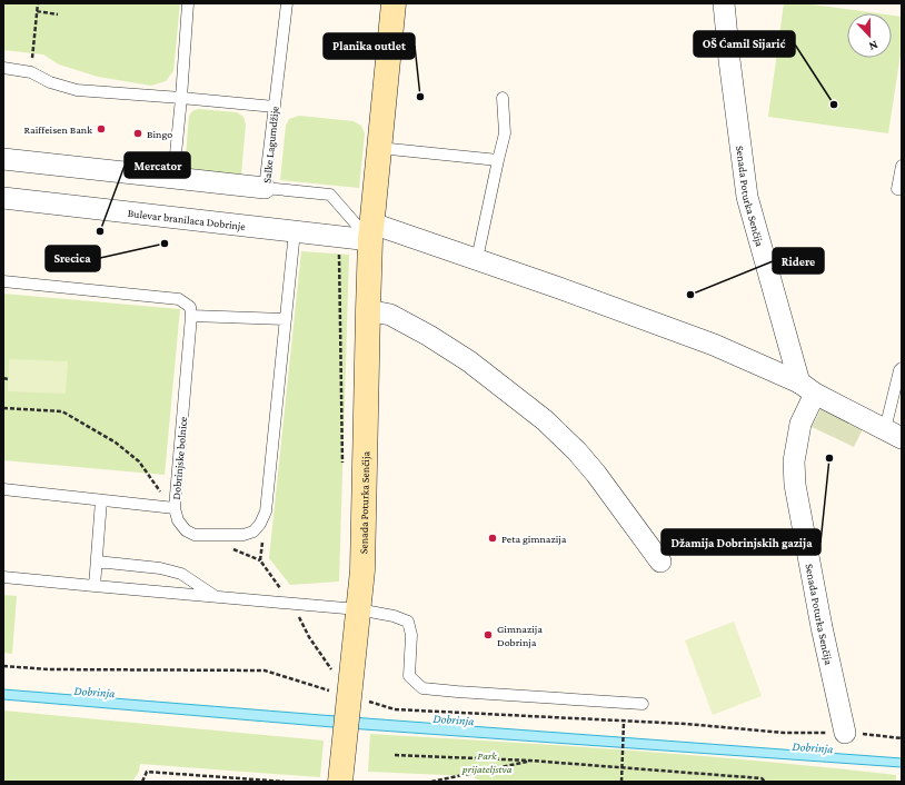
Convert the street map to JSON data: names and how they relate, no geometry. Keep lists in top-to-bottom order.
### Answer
{
  "streets": {
    "street": ["Senada Poturka Senčija", "Bulevar branilaca Dobrinje"],
    "lane": ["Salke Lagumdžije", "Dobrinjske bolnice"]
  },
  "crossings": [
    ["Salke Lagumdžije", "Senada Poturka Senčija"],
    ["Salke Lagumdžije", "Bulevar branilaca Dobrinje"],
    ["Senada Poturka Senčija", "Bulevar branilaca Dobrinje"],
    ["Bulevar branilaca Dobrinje", "Dobrinjske bolnice"]
  ],
  "water": ["Dobrinja"],
  "parks": ["Park prijateljstva"],
  "places": [
    "Planika outlet",
    "OŠ Ćamil Sijarić",
    "Raiffeisen Bank",
    "Bingo",
    "Mercator",
    "Srecica",
    "Ridere",
    "Džamija Dobrinjskih gazija",
    "Peta gimnazija",
    "Gimnazija Dobrinja"
  ],
  "north": "bottom"
}
